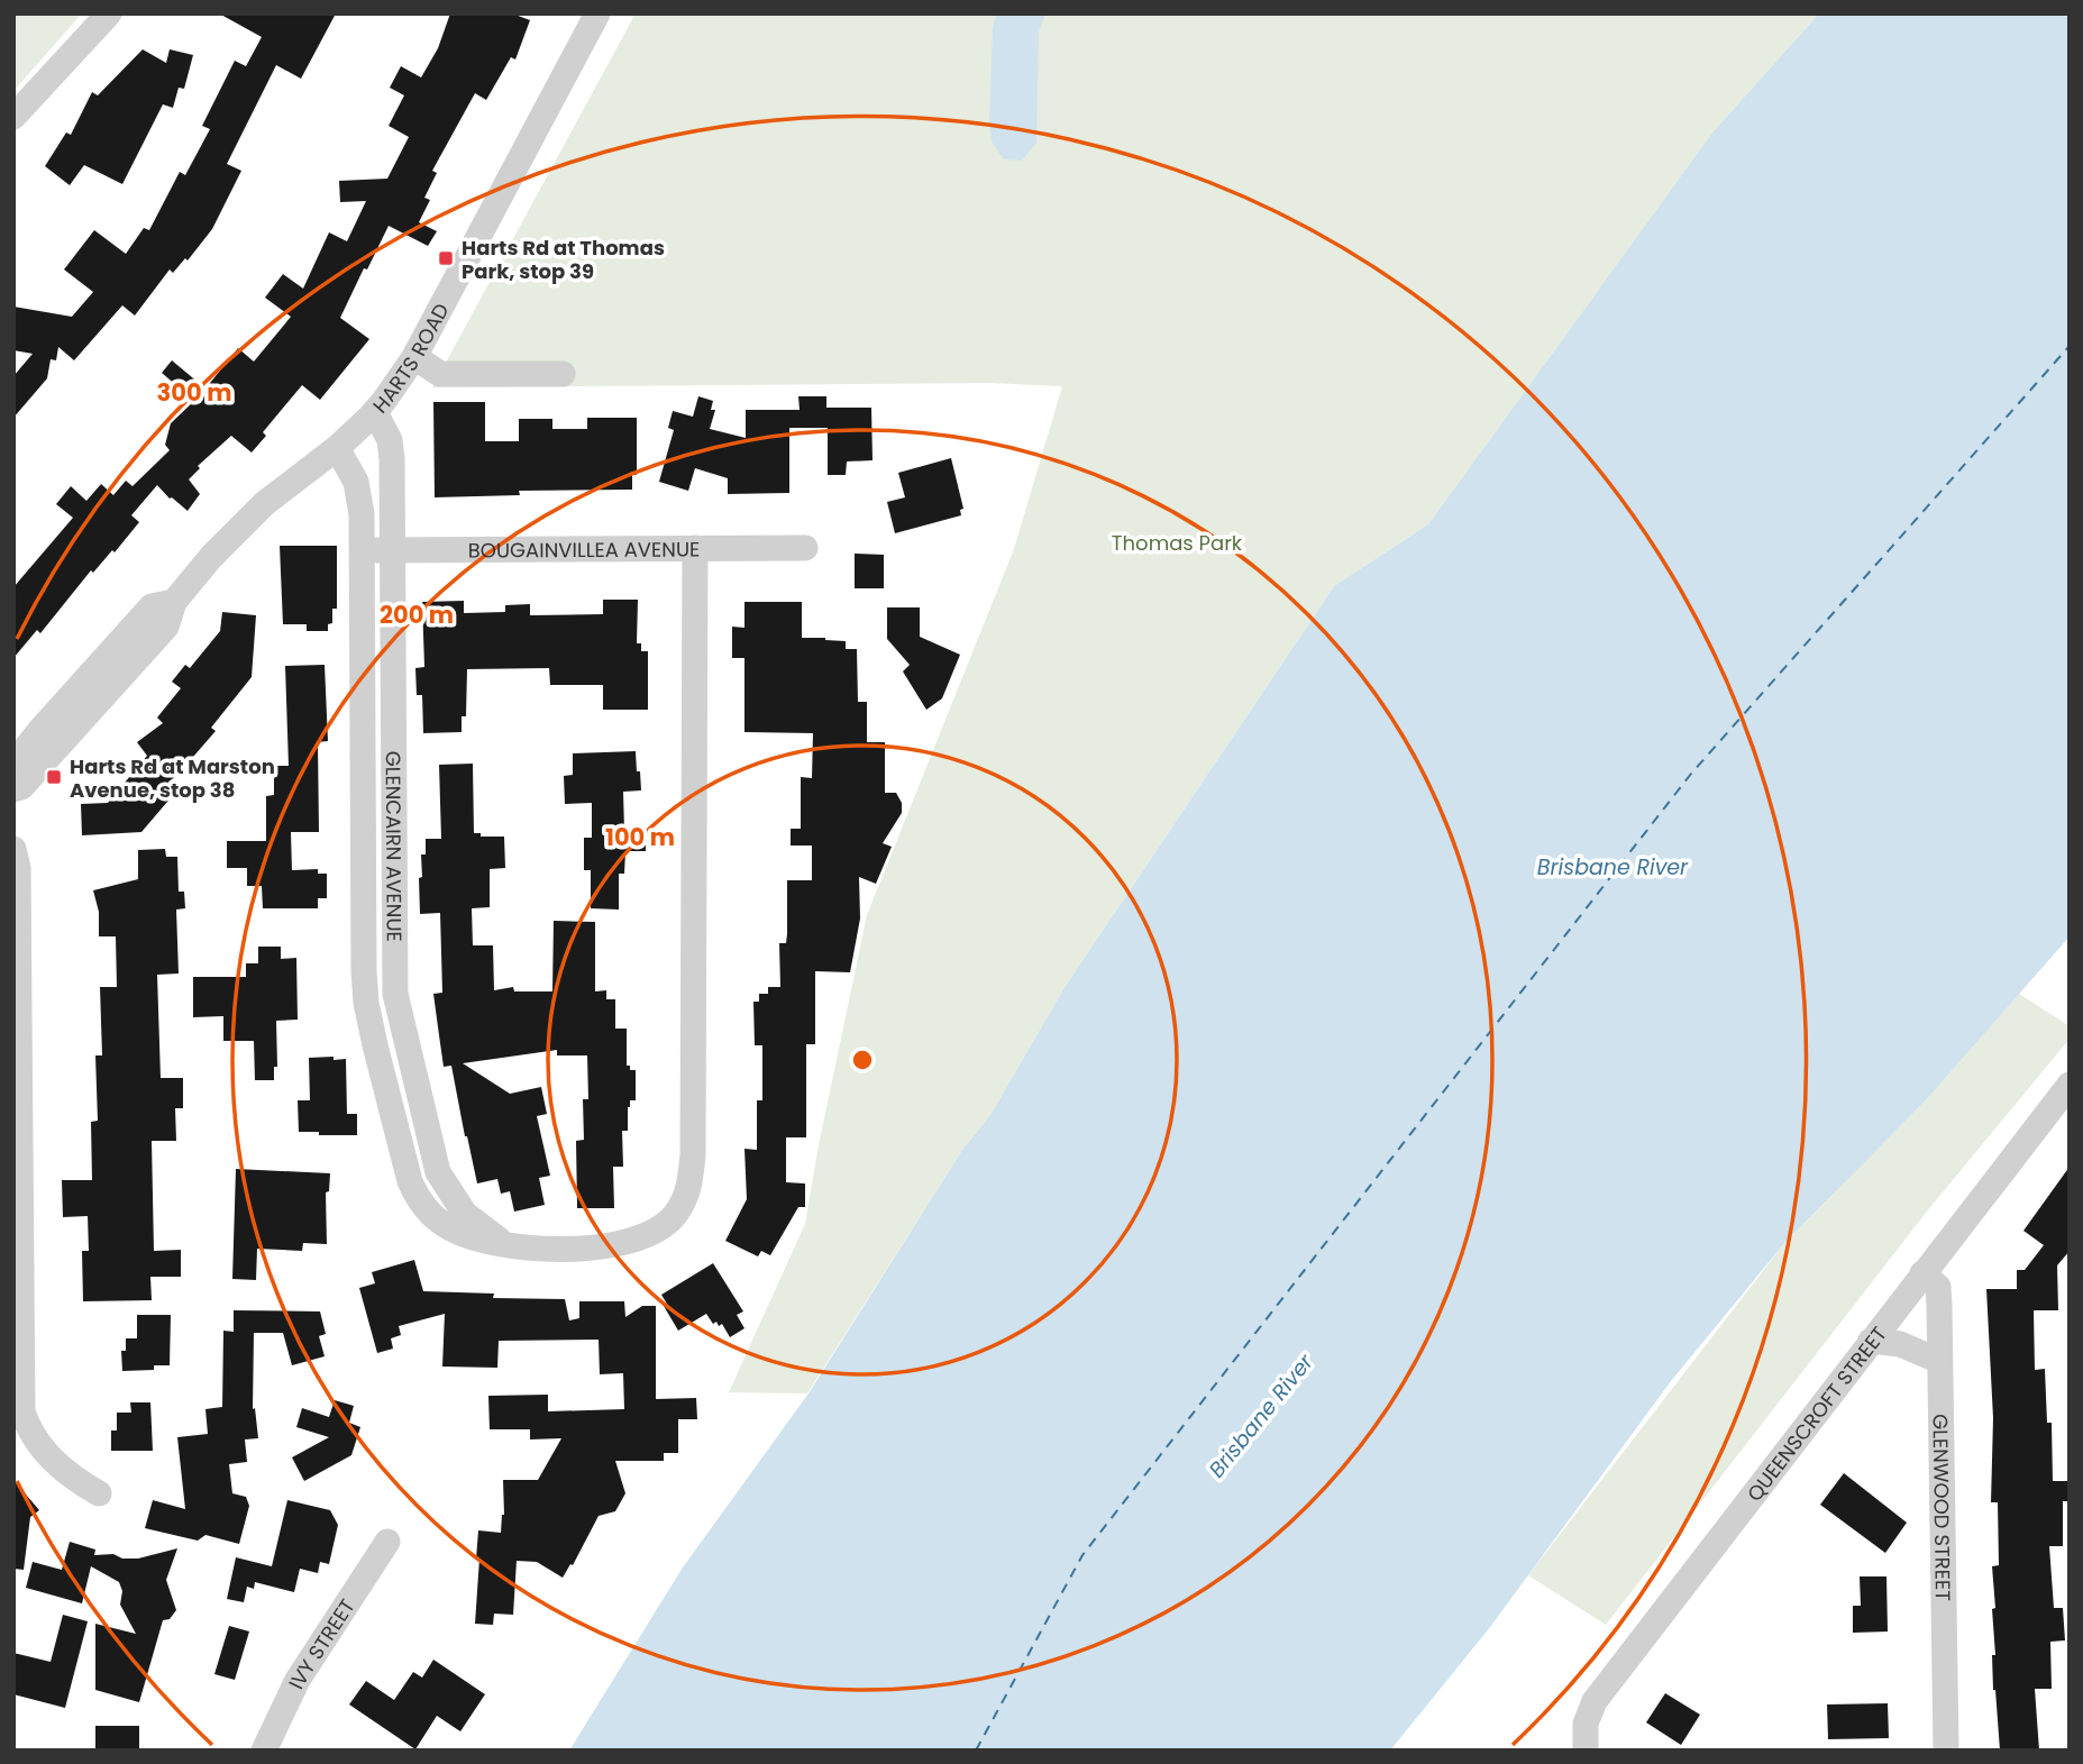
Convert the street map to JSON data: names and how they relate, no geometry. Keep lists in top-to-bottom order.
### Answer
{
  "streets": {
    "street": [
      "HARTS ROAD",
      "BOUGAINVILLEA AVENUE",
      "GLENCAIRN AVENUE",
      "QUEENSCROFT STREET",
      "GLENWOOD STREET",
      "IVY STREET"
    ]
  },
  "crossings": [
    ["HARTS ROAD", "GLENCAIRN AVENUE"],
    ["BOUGAINVILLEA AVENUE", "GLENCAIRN AVENUE"],
    ["QUEENSCROFT STREET", "GLENWOOD STREET"]
  ],
  "water": ["Brisbane River"],
  "parks": ["Thomas Park"],
  "places": {
    "transit": ["Harts Rd at Thomas Park, stop 39", "Harts Rd at Marston Avenue, stop 38"]
  },
  "rings": ["300 m", "200 m", "100 m"]
}
